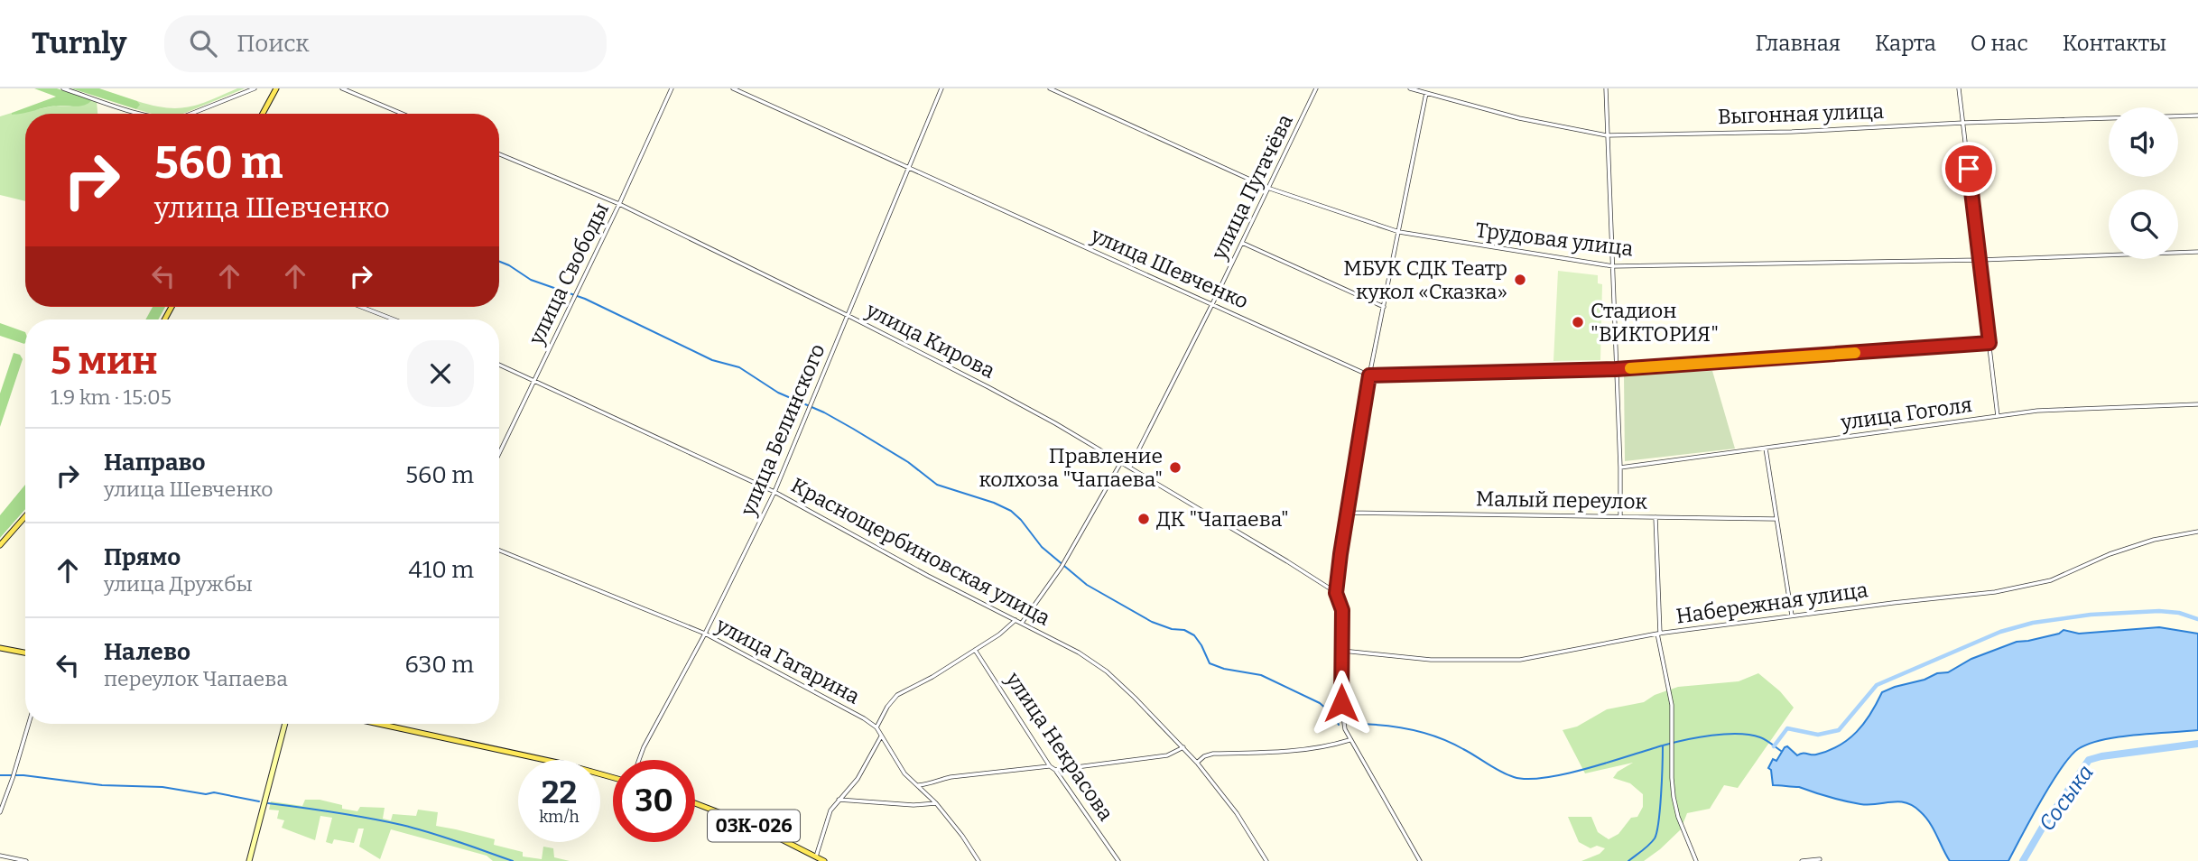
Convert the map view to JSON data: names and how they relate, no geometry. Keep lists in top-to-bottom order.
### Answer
{
  "streets": {
    "main road": ["03К-026"],
    "street": [
      "Выгонная улица",
      "улица Пугачёва",
      "Трудовая улица",
      "улица Шевченко",
      "улица Свободы",
      "улица Кирова",
      "улица Гоголя",
      "улица Белинского",
      "Малый переулок",
      "Краснощербиновская улица",
      "Набережная улица",
      "улица Гагарина",
      "улица Некрасова"
    ]
  },
  "crossings": [
    ["улица Пугачёва", "Трудовая улица"],
    ["улица Пугачёва", "улица Шевченко"],
    ["улица Пугачёва", "улица Кирова"],
    ["улица Шевченко", "улица Белинского"],
    ["улица Свободы", "улица Кирова"],
    ["улица Свободы", "Краснощербиновская улица"],
    ["улица Кирова", "улица Белинского"],
    ["улица Белинского", "Краснощербиновская улица"],
    ["улица Белинского", "улица Гагарина"]
  ],
  "water": ["Сосыка"],
  "places": [
    "МБУК СДК Театр кукол «Сказка»",
    "Стадион \"ВИКТОРИЯ\"",
    "Правление колхоза \"Чапаева\"",
    "ДК \"Чапаева\""
  ],
  "page": {
    "header": "Turnly",
    "search": "Поиск",
    "nav": [
      "Главная",
      "Карта",
      "О нас",
      "Контакты"
    ],
    "turn": ["560 m", "улица Шевченко"],
    "heading": ["5 мин", "1.9 km · 15:05"],
    "list": [
      {
        "name": "Направо",
        "note": "улица Шевченко",
        "value": "560 m"
      },
      {
        "name": "Прямо",
        "note": "улица Дружбы",
        "value": "410 m"
      },
      {
        "name": "Налево",
        "note": "переулок Чапаева",
        "value": "630 m"
      }
    ],
    "speed": "22 km/h",
    "limit": "30"
  }
}
